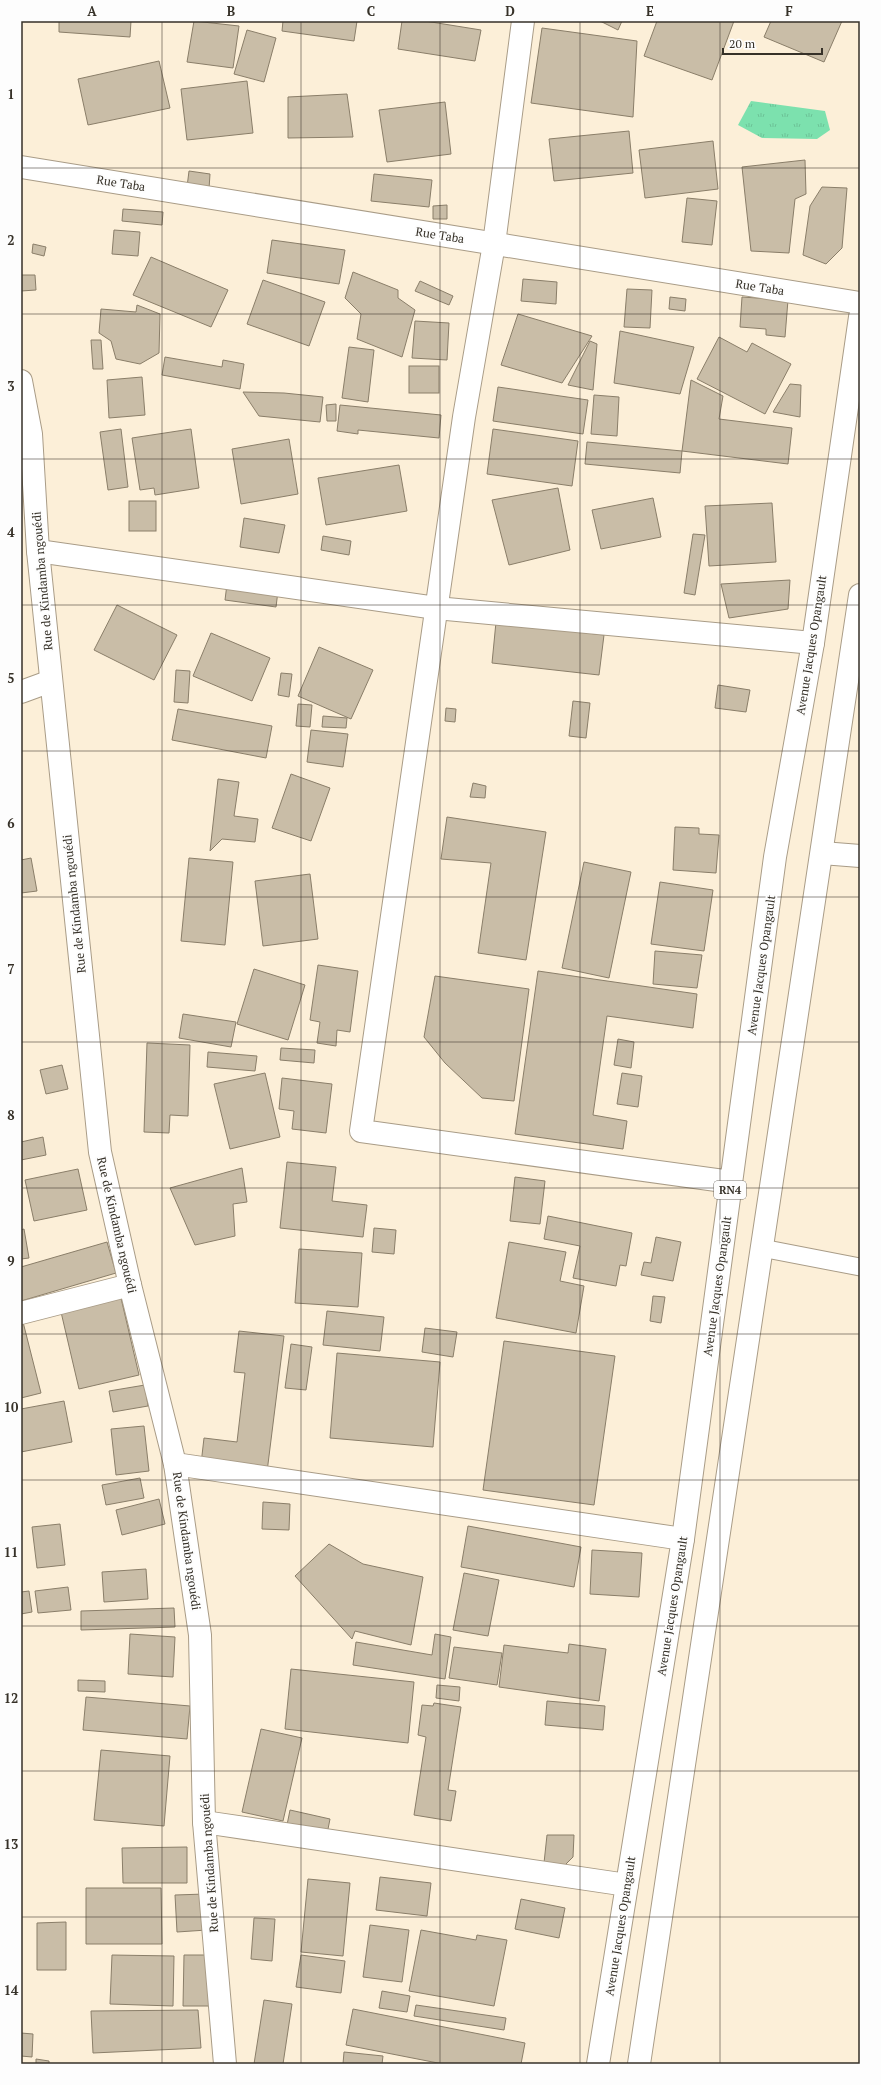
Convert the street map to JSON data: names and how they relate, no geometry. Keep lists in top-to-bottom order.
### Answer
{
  "streets": {
    "main road": [
      "Rue Taba",
      "Rue de Kindamba ngouédi",
      "Avenue Jacques Opangault",
      "RN4"
    ]
  },
  "scale_bar": "20 m",
  "grid": {
    "columns": [
      "A",
      "B",
      "C",
      "D",
      "E",
      "F"
    ],
    "rows": [
      "1",
      "2",
      "3",
      "4",
      "5",
      "6",
      "7",
      "8",
      "9",
      "10",
      "11",
      "12",
      "13",
      "14"
    ]
  }
}
